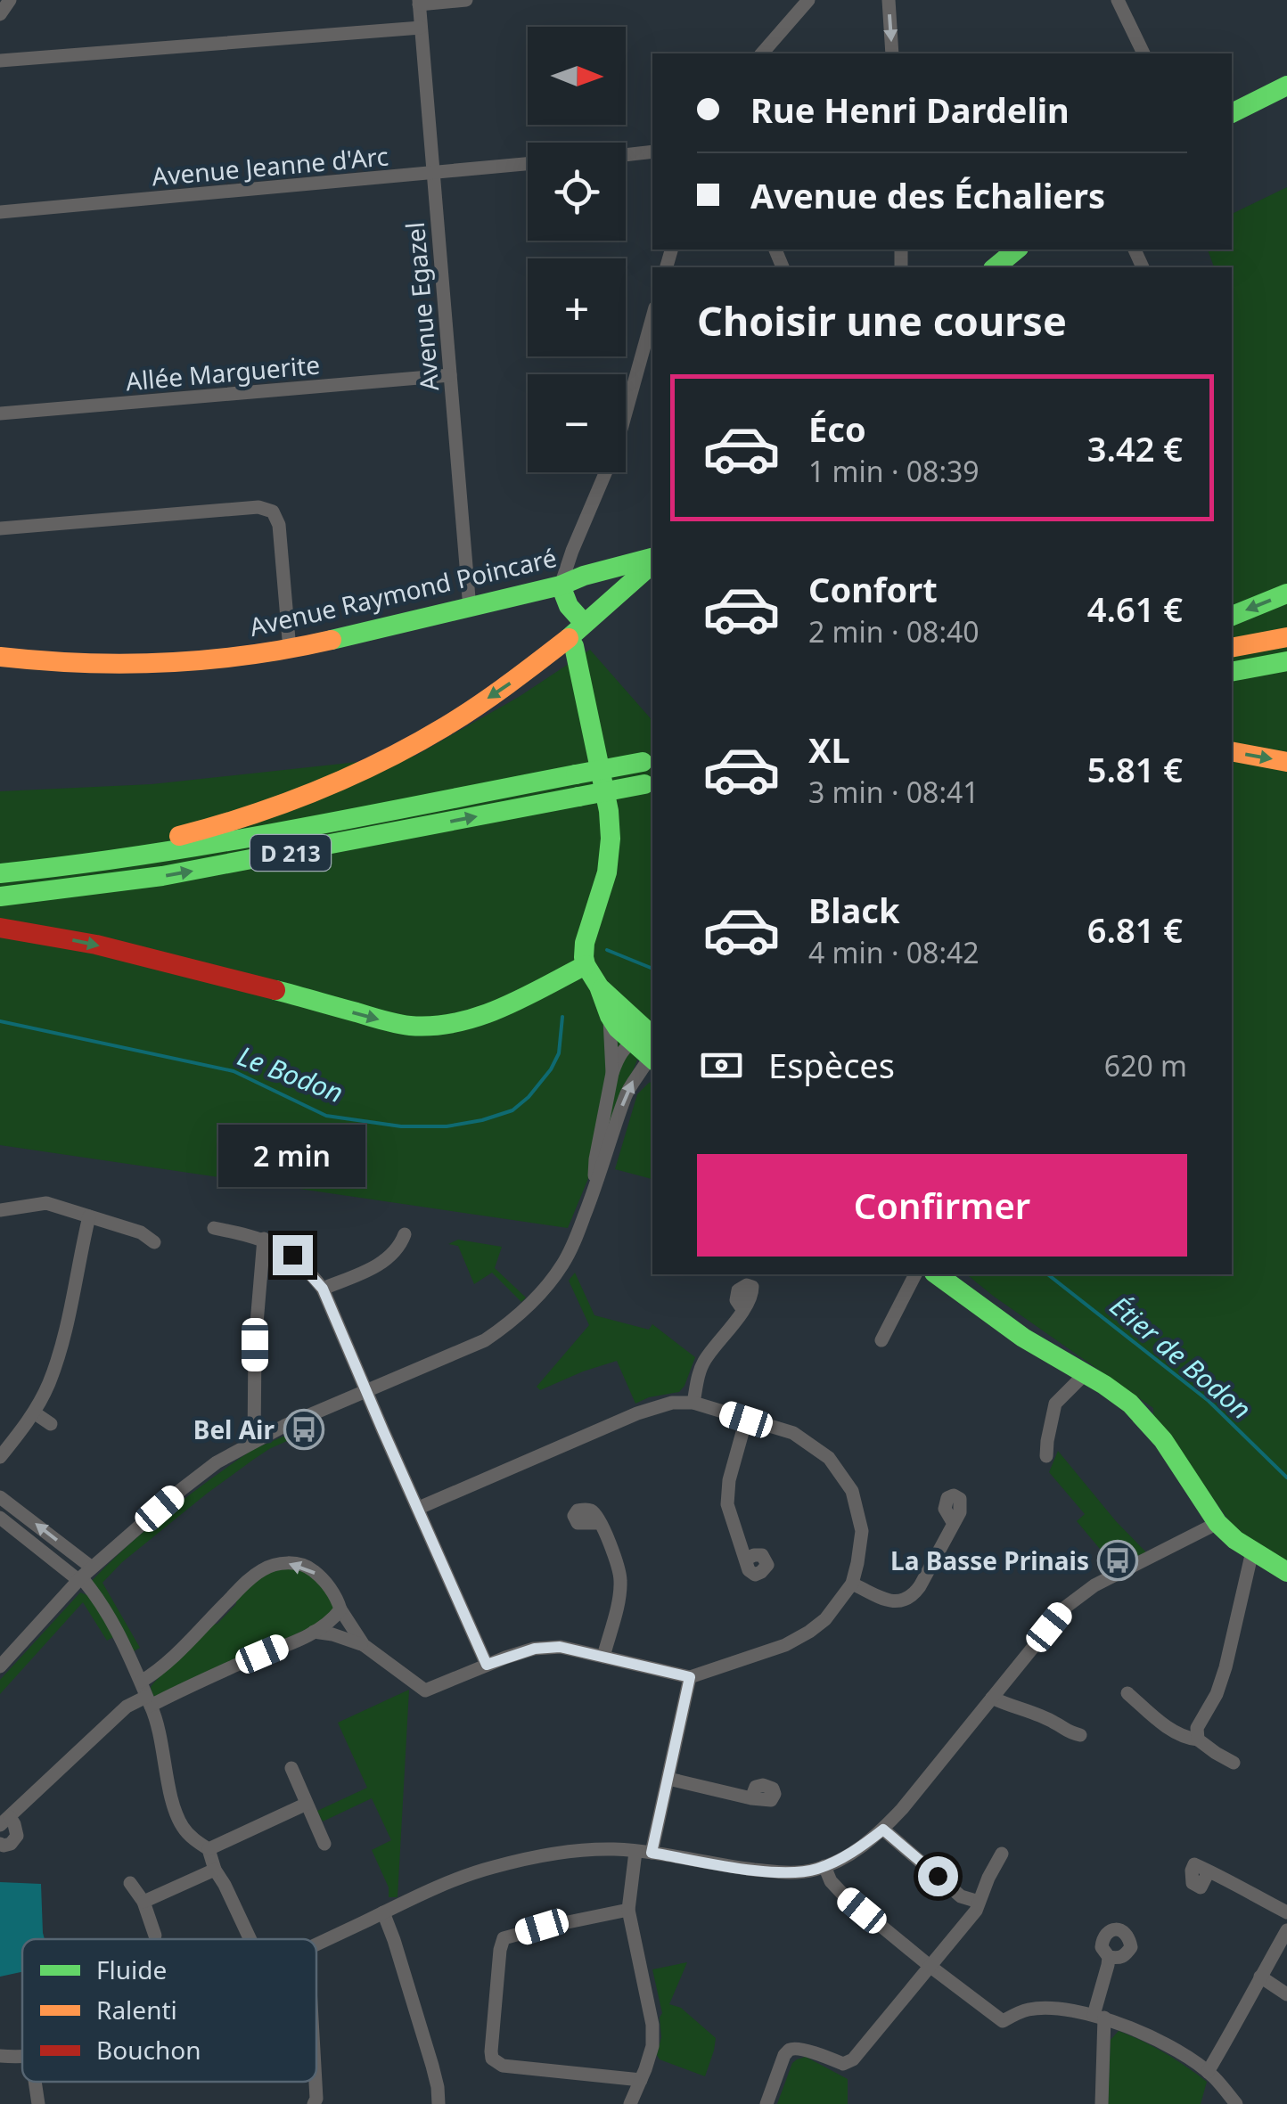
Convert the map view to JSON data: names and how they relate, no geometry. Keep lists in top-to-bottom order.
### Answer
{
  "streets": {
    "main road": ["Avenue Raymond Poincaré", "D 213"],
    "street": ["Avenue Jeanne d'Arc", "Avenue Egazel", "Allée Marguerite"]
  },
  "crossings": [
    ["Avenue Jeanne d'Arc", "Avenue Egazel"],
    ["Avenue Egazel", "Allée Marguerite"],
    ["Avenue Egazel", "Avenue Raymond Poincaré"],
    ["Avenue Raymond Poincaré", "D 213"]
  ],
  "water": ["Le Bodon", "Étier de Bodon"],
  "places": {
    "bus stop": ["Bel Air", "La Basse Prinais"]
  },
  "legend": ["Fluide", "Ralenti", "Bouchon"],
  "north": "right",
  "page": {
    "map_buttons": ["+", "−"],
    "banner": ["Rue Henri Dardelin", "Avenue des Échaliers"],
    "heading": "Choisir une course",
    "list": [
      {
        "name": "Éco",
        "note": "1 min · 08:39",
        "value": "3.42 €"
      },
      {
        "name": "Confort",
        "note": "2 min · 08:40",
        "value": "4.61 €"
      },
      {
        "name": "XL",
        "note": "3 min · 08:41",
        "value": "5.81 €"
      },
      {
        "name": "Black",
        "note": "4 min · 08:42",
        "value": "6.81 €"
      }
    ],
    "pay": ["Espèces", "620 m"],
    "bubble": "2 min",
    "buttons": "Confirmer"
  }
}
